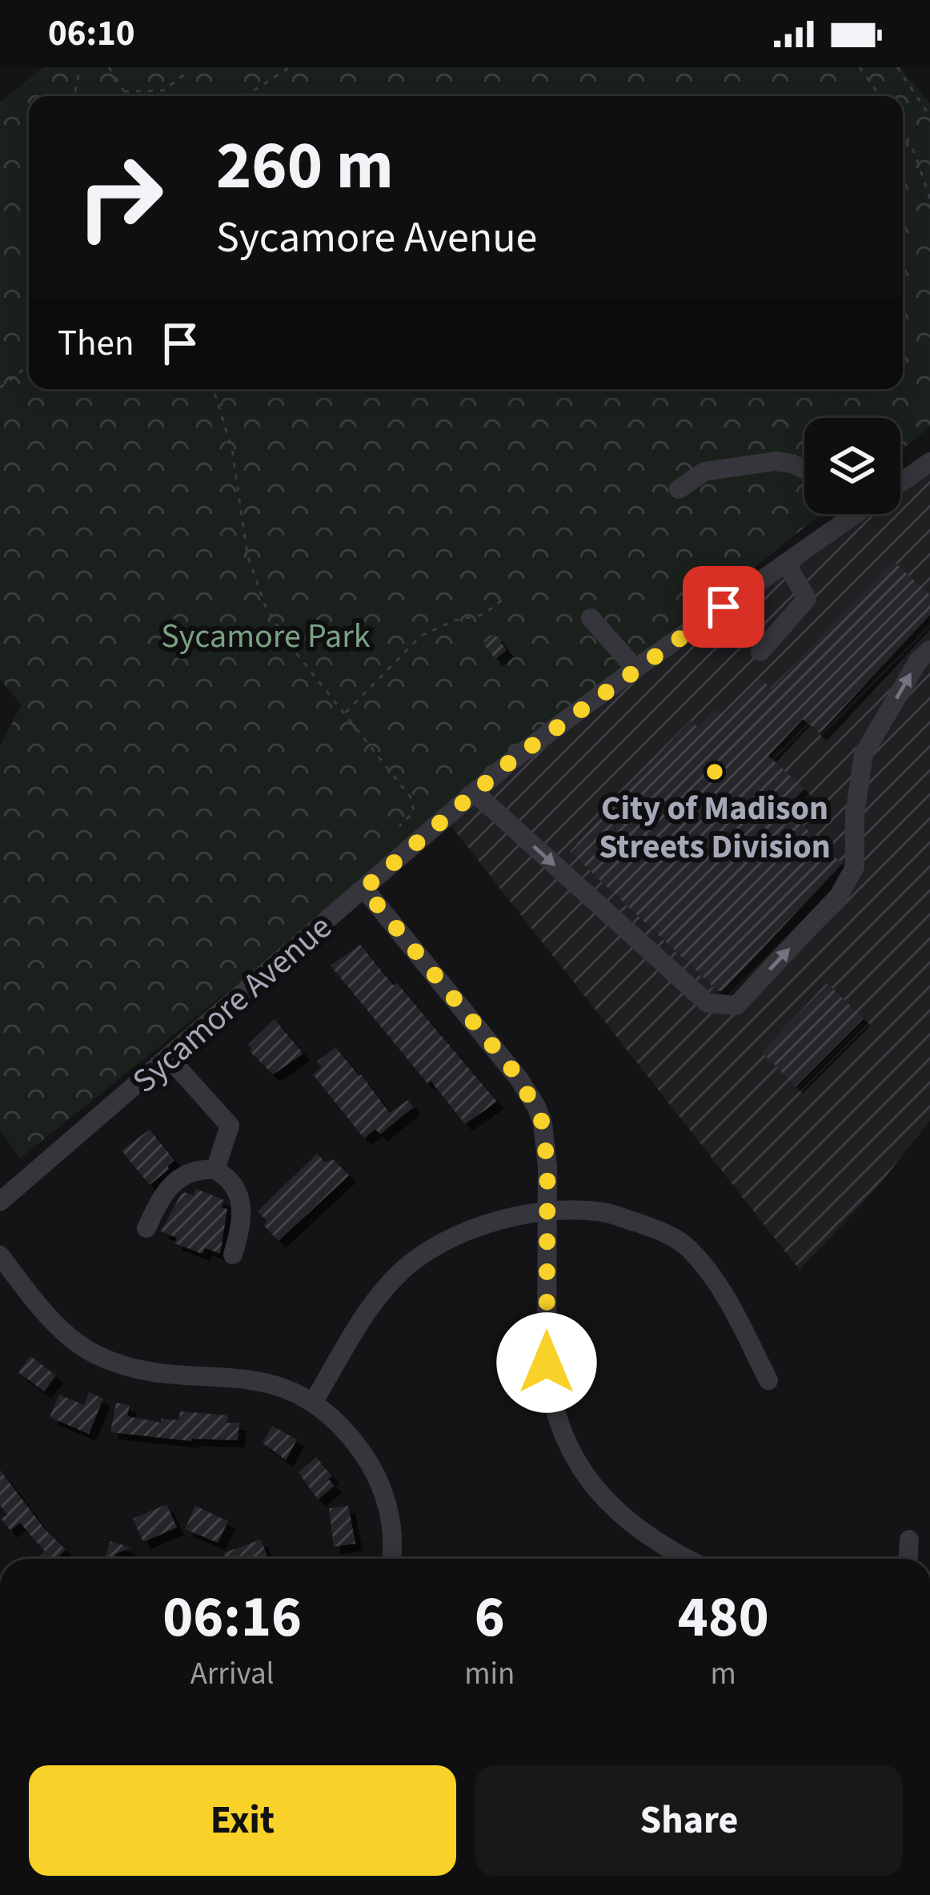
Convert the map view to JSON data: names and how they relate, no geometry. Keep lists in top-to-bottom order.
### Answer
{
  "streets": {
    "street": ["Sycamore Avenue"]
  },
  "parks": ["Sycamore Park"],
  "places": ["City of Madison Streets Division"],
  "page": {
    "status": "06:10",
    "turn": ["260 m", "Sycamore Avenue"],
    "then": "Then",
    "eta": [
      "06:16",
      "Arrival",
      "6",
      "min",
      "480",
      "m"
    ],
    "buttons": ["Exit", "Share"]
  }
}
